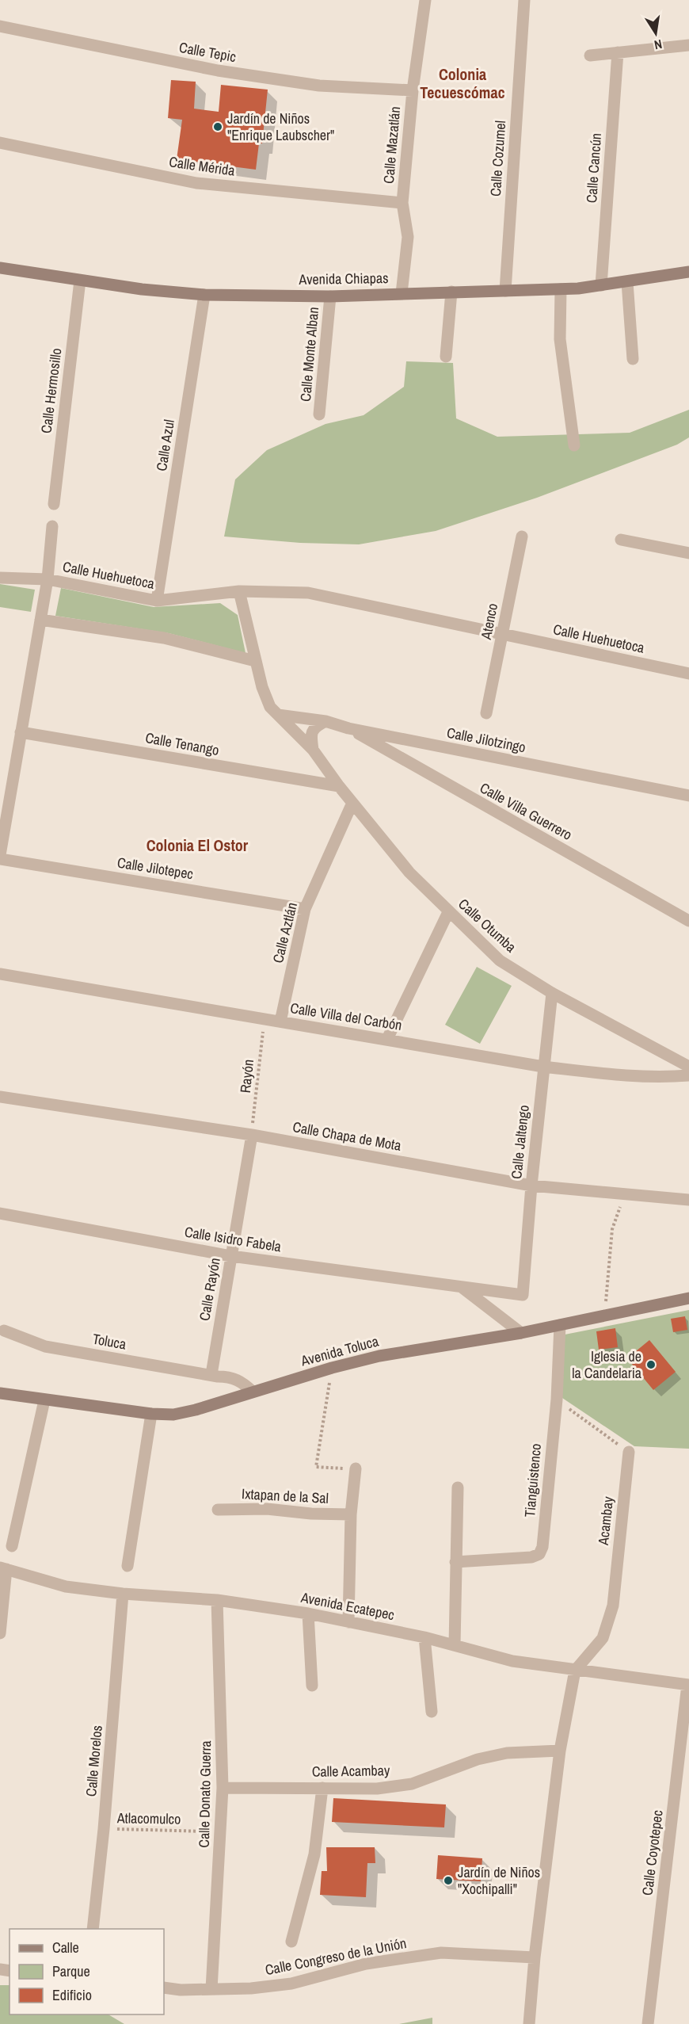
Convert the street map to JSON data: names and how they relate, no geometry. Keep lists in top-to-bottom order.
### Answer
{
  "streets": {
    "street": [
      "Calle Tepic",
      "Calle Mazatlán",
      "Calle Cozumel",
      "Calle Mérida",
      "Calle Cancún",
      "Avenida Chiapas",
      "Calle Monte Alban",
      "Calle Hermosillo",
      "Calle Azul",
      "Calle Huehuetoca",
      "Atenco",
      "Calle Jilotzingo",
      "Calle Tenango",
      "Calle Villa Guerrero",
      "Calle Jilotepec",
      "Calle Otumba",
      "Calle Aztlán",
      "Calle Villa del Carbón",
      "Calle Chapa de Mota",
      "Calle Jaltengo",
      "Calle Isidro Fabela",
      "Calle Rayón",
      "Toluca",
      "Avenida Toluca",
      "Tianguistenco",
      "Ixtapan de la Sal",
      "Acambay",
      "Avenida Ecatepec",
      "Calle Morelos",
      "Calle Acambay",
      "Calle Donato Guerra",
      "Calle Coyotepec",
      "Calle Congreso de la Unión"
    ],
    "path": ["Rayón", "Atlacomulco"]
  },
  "crossings": [
    ["Calle Tepic", "Calle Mazatlán"],
    ["Calle Mazatlán", "Calle Mérida"],
    ["Calle Mazatlán", "Avenida Chiapas"],
    ["Calle Cozumel", "Avenida Chiapas"],
    ["Calle Cancún", "Avenida Chiapas"],
    ["Avenida Chiapas", "Calle Monte Alban"],
    ["Avenida Chiapas", "Calle Hermosillo"],
    ["Avenida Chiapas", "Calle Azul"],
    ["Calle Azul", "Calle Huehuetoca"],
    ["Calle Huehuetoca", "Atenco"],
    ["Calle Huehuetoca", "Calle Otumba"],
    ["Calle Jilotzingo", "Calle Villa Guerrero"],
    ["Calle Jilotzingo", "Calle Otumba"],
    ["Calle Tenango", "Calle Otumba"],
    ["Calle Jilotepec", "Calle Aztlán"],
    ["Calle Otumba", "Calle Aztlán"],
    ["Calle Otumba", "Calle Jaltengo"],
    ["Calle Aztlán", "Calle Villa del Carbón"],
    ["Calle Villa del Carbón", "Rayón"],
    ["Calle Villa del Carbón", "Calle Jaltengo"],
    ["Rayón", "Calle Chapa de Mota"],
    ["Rayón", "Calle Rayón"],
    ["Calle Chapa de Mota", "Calle Jaltengo"],
    ["Calle Chapa de Mota", "Calle Rayón"],
    ["Calle Jaltengo", "Calle Isidro Fabela"],
    ["Calle Isidro Fabela", "Calle Rayón"],
    ["Calle Isidro Fabela", "Avenida Toluca"],
    ["Calle Rayón", "Toluca"],
    ["Avenida Toluca", "Tianguistenco"],
    ["Acambay", "Avenida Ecatepec"],
    ["Avenida Ecatepec", "Calle Morelos"],
    ["Avenida Ecatepec", "Calle Donato Guerra"],
    ["Avenida Ecatepec", "Calle Coyotepec"],
    ["Calle Morelos", "Atlacomulco"],
    ["Calle Acambay", "Calle Donato Guerra"],
    ["Calle Donato Guerra", "Atlacomulco"],
    ["Calle Donato Guerra", "Calle Congreso de la Unión"]
  ],
  "districts": ["Colonia Tecuescómac", "Colonia El Ostor"],
  "places": ["Jardín de Niños \"Enrique Laubscher\"", "Iglesia de la Candelaria", "Jardín de Niños \"Xochipalli\""],
  "legend": ["Calle", "Parque", "Edificio"],
  "north": "bottom"
}
